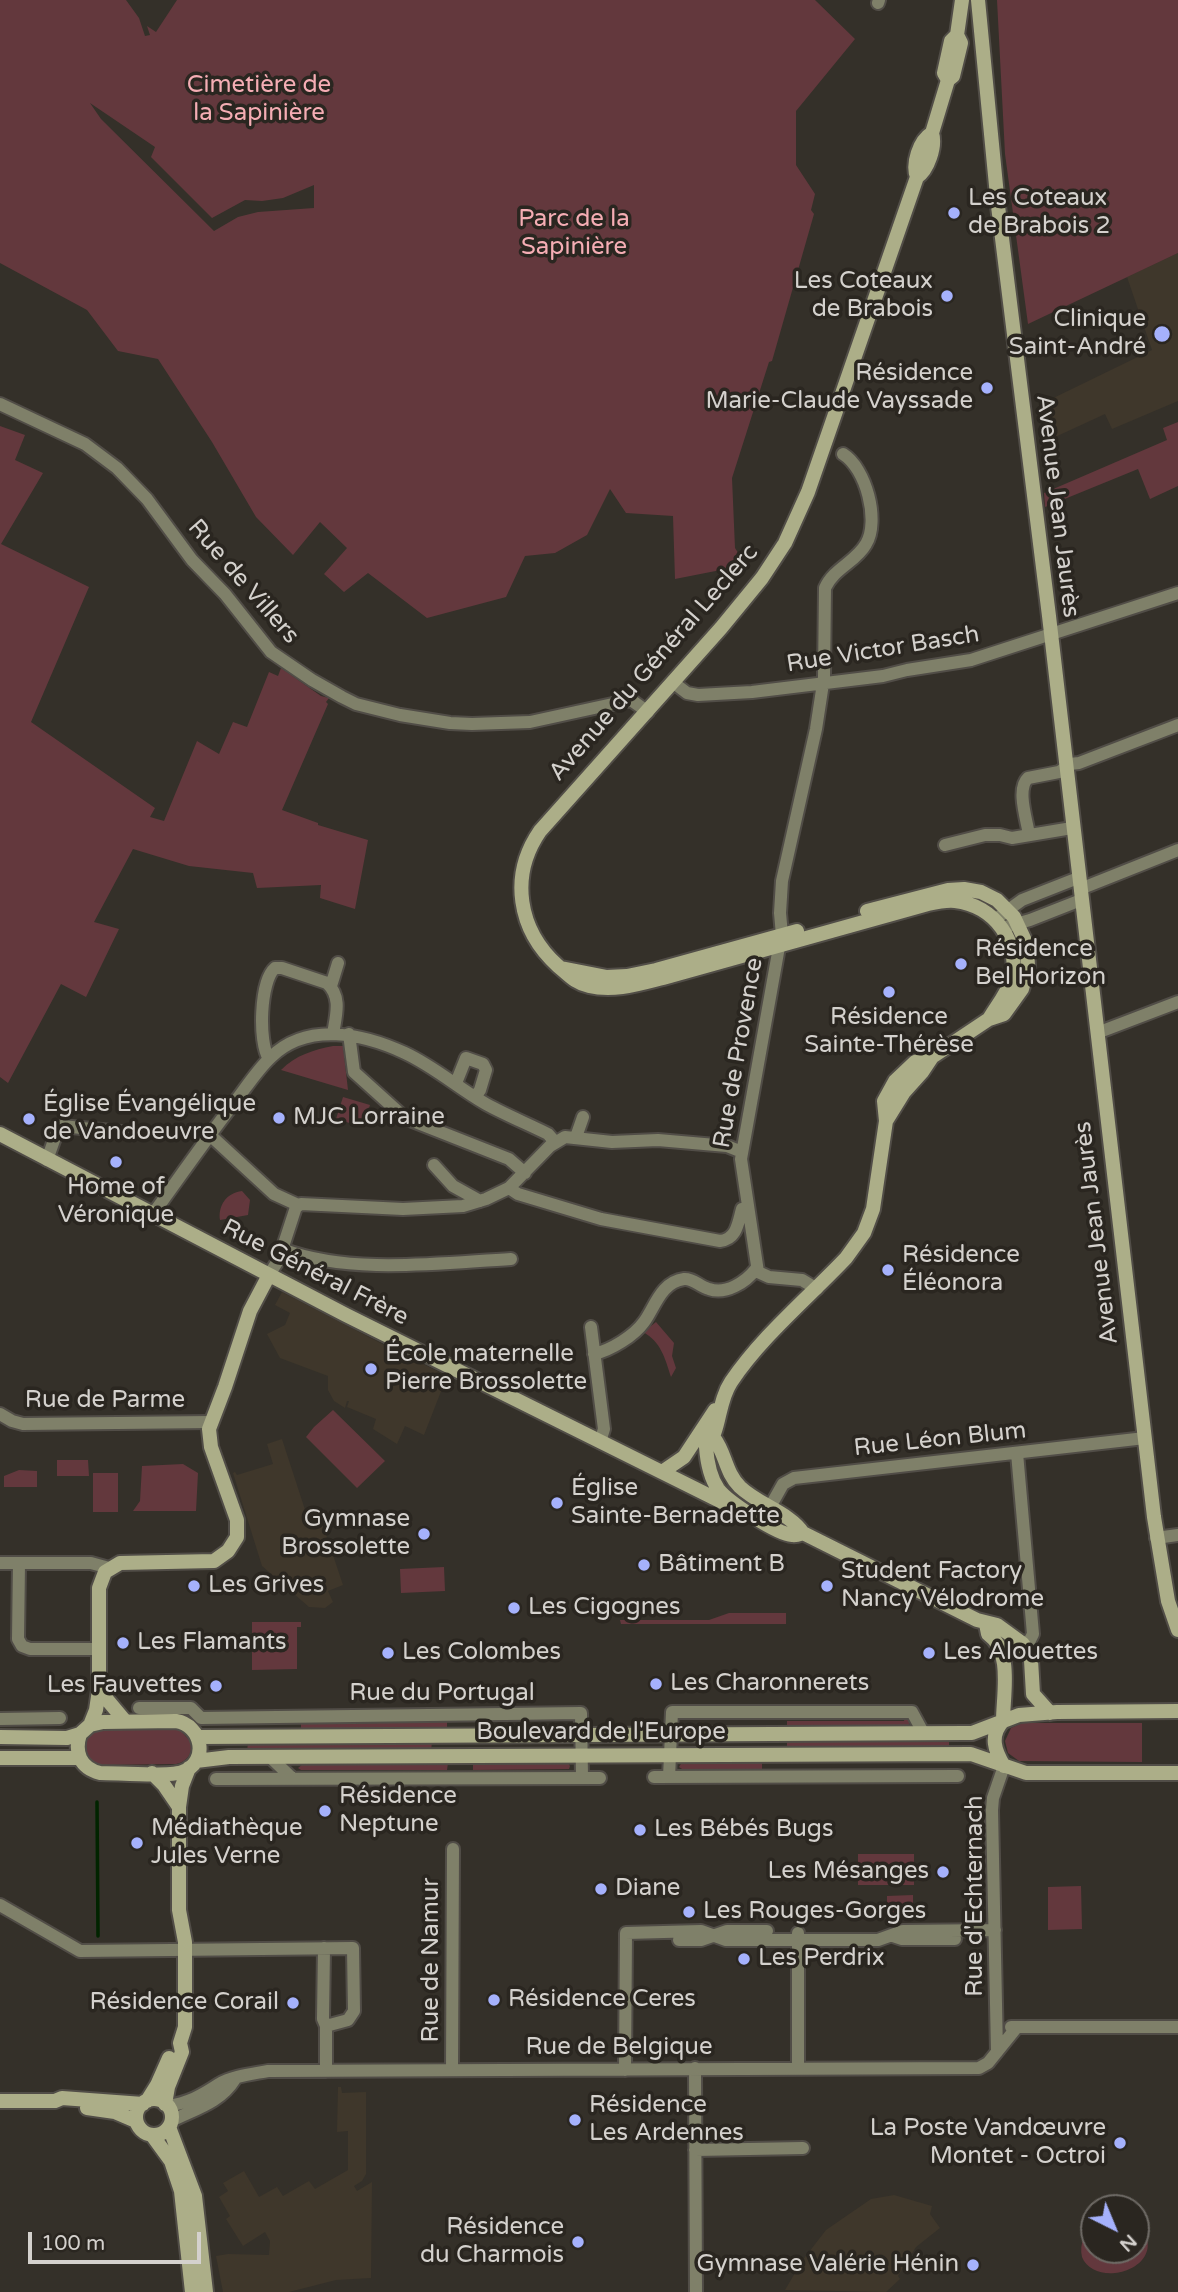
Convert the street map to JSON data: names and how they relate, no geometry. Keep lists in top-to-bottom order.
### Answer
{
  "streets": {
    "main road": [
      "Avenue Jean Jaurès",
      "Avenue du Général Leclerc",
      "Rue Général Frère",
      "Boulevard de l'Europe"
    ],
    "street": [
      "Rue de Villers",
      "Rue Victor Basch",
      "Rue de Provence",
      "Rue de Parme",
      "Rue Léon Blum",
      "Rue du Portugal",
      "Rue d'Echternach",
      "Rue de Namur",
      "Rue de Belgique"
    ]
  },
  "crossings": [
    ["Avenue Jean Jaurès", "Rue Victor Basch"],
    ["Avenue Jean Jaurès", "Rue Léon Blum"],
    ["Rue de Villers", "Avenue du Général Leclerc"],
    ["Rue Victor Basch", "Avenue du Général Leclerc"],
    ["Rue Victor Basch", "Rue de Provence"],
    ["Avenue du Général Leclerc", "Rue de Provence"],
    ["Rue du Portugal", "Boulevard de l'Europe"],
    ["Boulevard de l'Europe", "Rue d'Echternach"],
    ["Rue de Namur", "Rue de Belgique"]
  ],
  "parks": ["Cimetière de la Sapinière", "Parc de la Sapinière"],
  "places": [
    "Les Coteaux de Brabois 2",
    "Les Coteaux de Brabois",
    "Clinique Saint-André",
    "Résidence Marie-Claude Vayssade",
    "Résidence Bel Horizon",
    "Résidence Sainte-Thérèse",
    "MJC Lorraine",
    "Église Évangélique de Vandoeuvre",
    "Home of Véronique",
    "Résidence Éléonora",
    "École maternelle Pierre Brossolette",
    "Église Sainte-Bernadette",
    "Gymnase Brossolette",
    "Bâtiment B",
    "Les Grives",
    "Student Factory Nancy Vélodrome",
    "Les Cigognes",
    "Les Flamants",
    "Les Colombes",
    "Les Alouettes",
    "Les Charonnerets",
    "Les Fauvettes",
    "Résidence Neptune",
    "Les Bébés Bugs",
    "Médiathèque Jules Verne",
    "Les Mésanges",
    "Diane",
    "Les Rouges-Gorges",
    "Les Perdrix",
    "Résidence Ceres",
    "Résidence Corail",
    "Résidence Les Ardennes",
    "La Poste Vandœuvre Montet - Octroi",
    "Résidence du Charmois",
    "Gymnase Valérie Hénin"
  ],
  "scale_bar": "100 m",
  "north": "bottom right"
}
